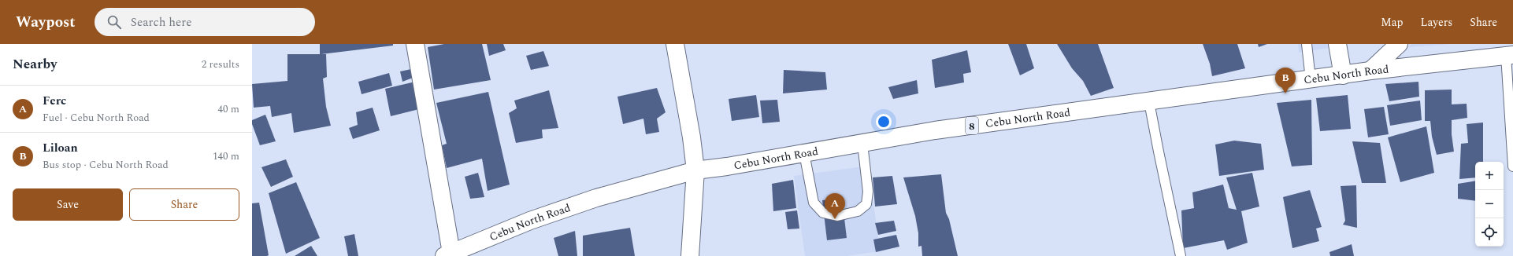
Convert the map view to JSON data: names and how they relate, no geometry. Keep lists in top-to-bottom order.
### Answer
{
  "streets": {
    "main road": ["Cebu North Road", "8"]
  },
  "page": {
    "header": "Waypost",
    "search": "Search here",
    "nav": ["Map", "Layers", "Share"],
    "heading": ["Nearby", "2 results"],
    "pins": ["B", "A"],
    "list": [
      {
        "mark": "A",
        "name": "Ferc",
        "note": "Fuel · Cebu North Road",
        "value": "40 m"
      },
      {
        "mark": "B",
        "name": "Liloan",
        "note": "Bus stop · Cebu North Road",
        "value": "140 m"
      }
    ],
    "map_buttons": ["+", "−"],
    "buttons": ["Save", "Share"]
  }
}
